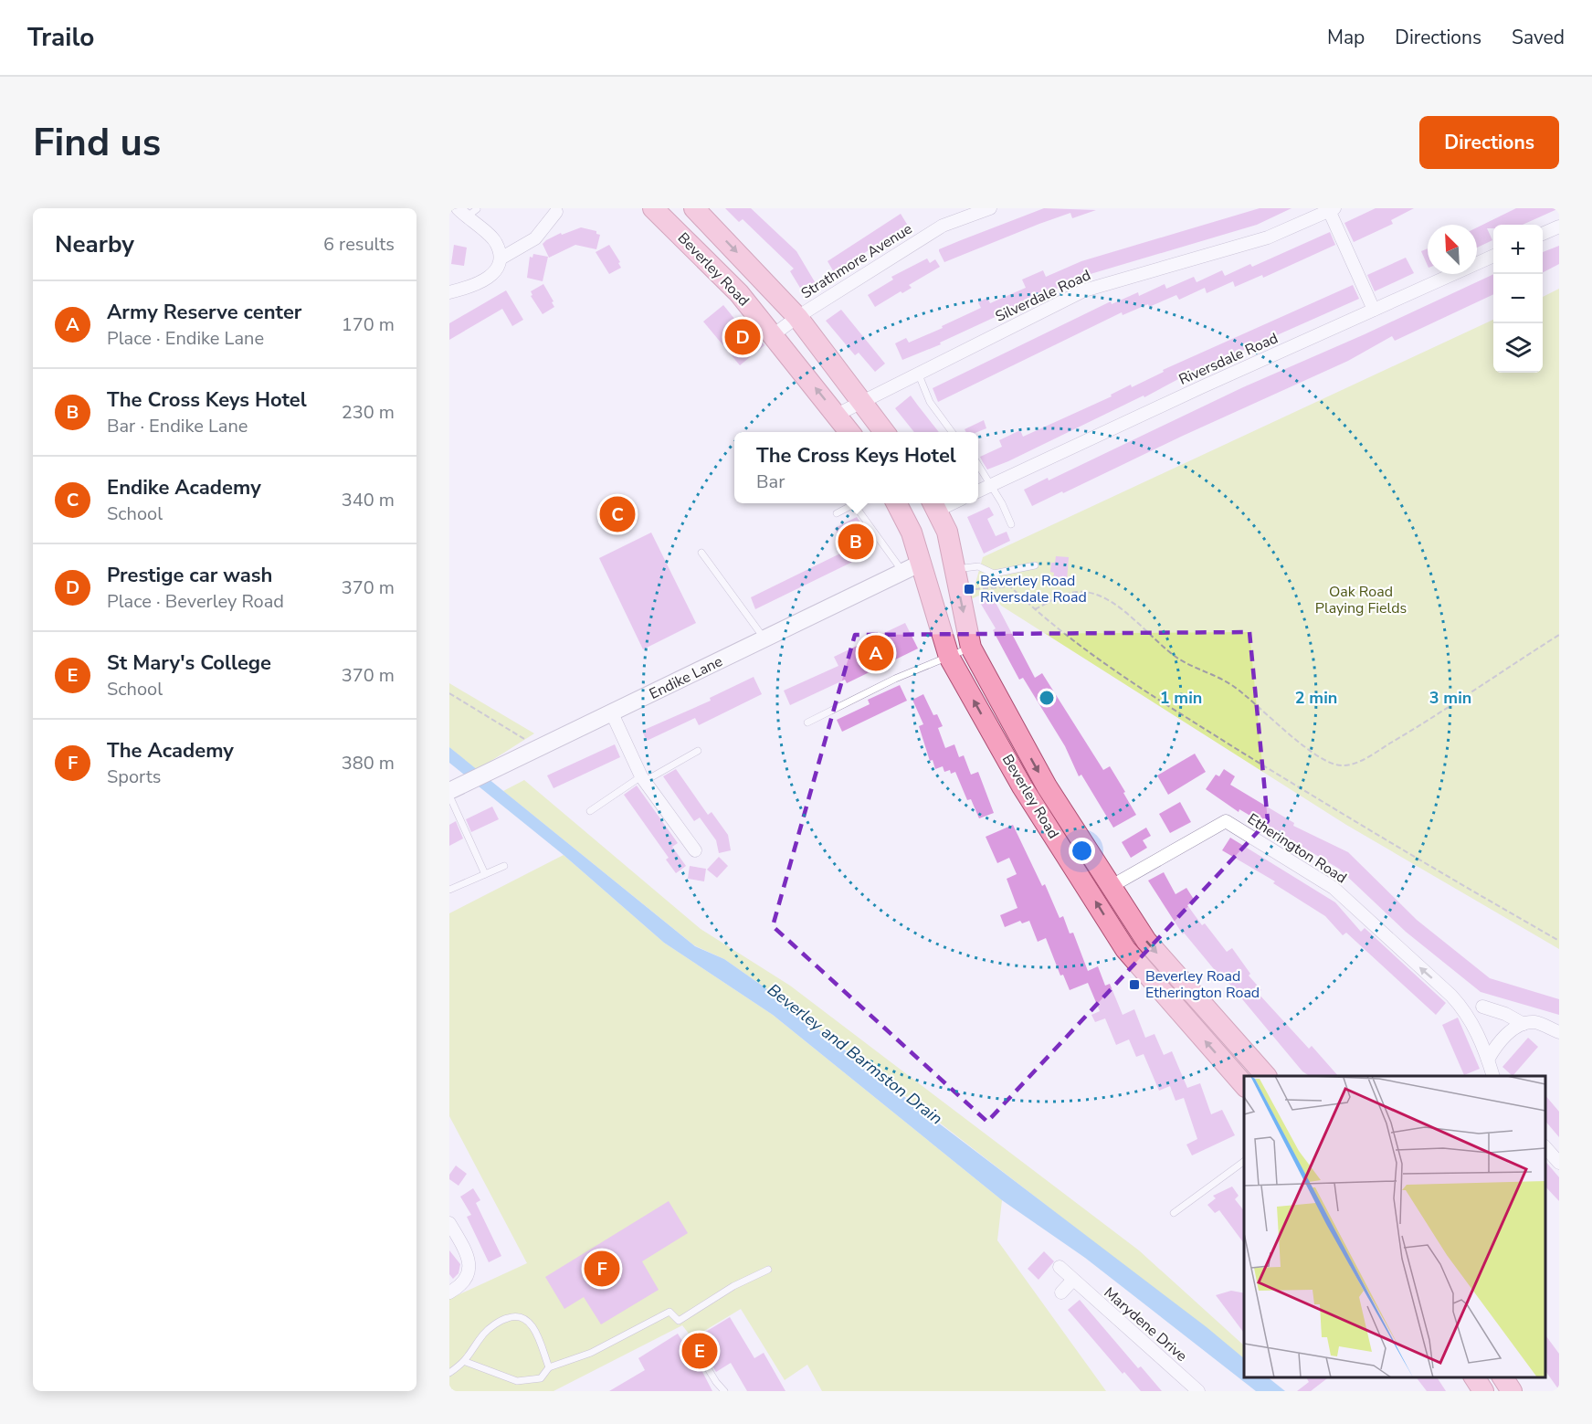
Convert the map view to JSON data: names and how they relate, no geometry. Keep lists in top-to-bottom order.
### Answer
{
  "streets": {
    "main road": ["Beverley Road"],
    "street": [
      "Strathmore Avenue",
      "Silverdale Road",
      "Riversdale Road",
      "Endike Lane",
      "Etherington Road",
      "Marydene Drive"
    ]
  },
  "crossings": [
    ["Strathmore Avenue", "Beverley Road"],
    ["Beverley Road", "Silverdale Road"],
    ["Beverley Road", "Endike Lane"],
    ["Beverley Road", "Etherington Road"]
  ],
  "one_way": ["Etherington Road"],
  "water": ["Beverley and Barmston Drain"],
  "parks": ["Oak Road Playing Fields"],
  "places": {
    "transit": ["Beverley Road Riversdale Road", "Beverley Road Etherington Road"]
  },
  "north": "top left",
  "page": {
    "header": "Trailo",
    "nav": ["Map", "Directions", "Saved"],
    "buttons": "Directions",
    "title": "Find us",
    "heading": ["Nearby", "6 results"],
    "map_buttons": ["+", "−"],
    "list": [
      {
        "mark": "A",
        "name": "Army Reserve center",
        "note": "Place · Endike Lane",
        "value": "170 m"
      },
      {
        "mark": "B",
        "name": "The Cross Keys Hotel",
        "note": "Bar · Endike Lane",
        "value": "230 m"
      },
      {
        "mark": "C",
        "name": "Endike Academy",
        "note": "School",
        "value": "340 m"
      },
      {
        "mark": "D",
        "name": "Prestige car wash",
        "note": "Place · Beverley Road",
        "value": "370 m"
      },
      {
        "mark": "E",
        "name": "St Mary's College",
        "note": "School",
        "value": "370 m"
      },
      {
        "mark": "F",
        "name": "The Academy",
        "note": "Sports",
        "value": "380 m"
      }
    ],
    "pins": [
      "D",
      "C",
      "B",
      "A",
      "F",
      "E"
    ],
    "popup": ["The Cross Keys Hotel", "Bar"]
  },
  "rings": ["1 min", "2 min", "3 min"]
}
